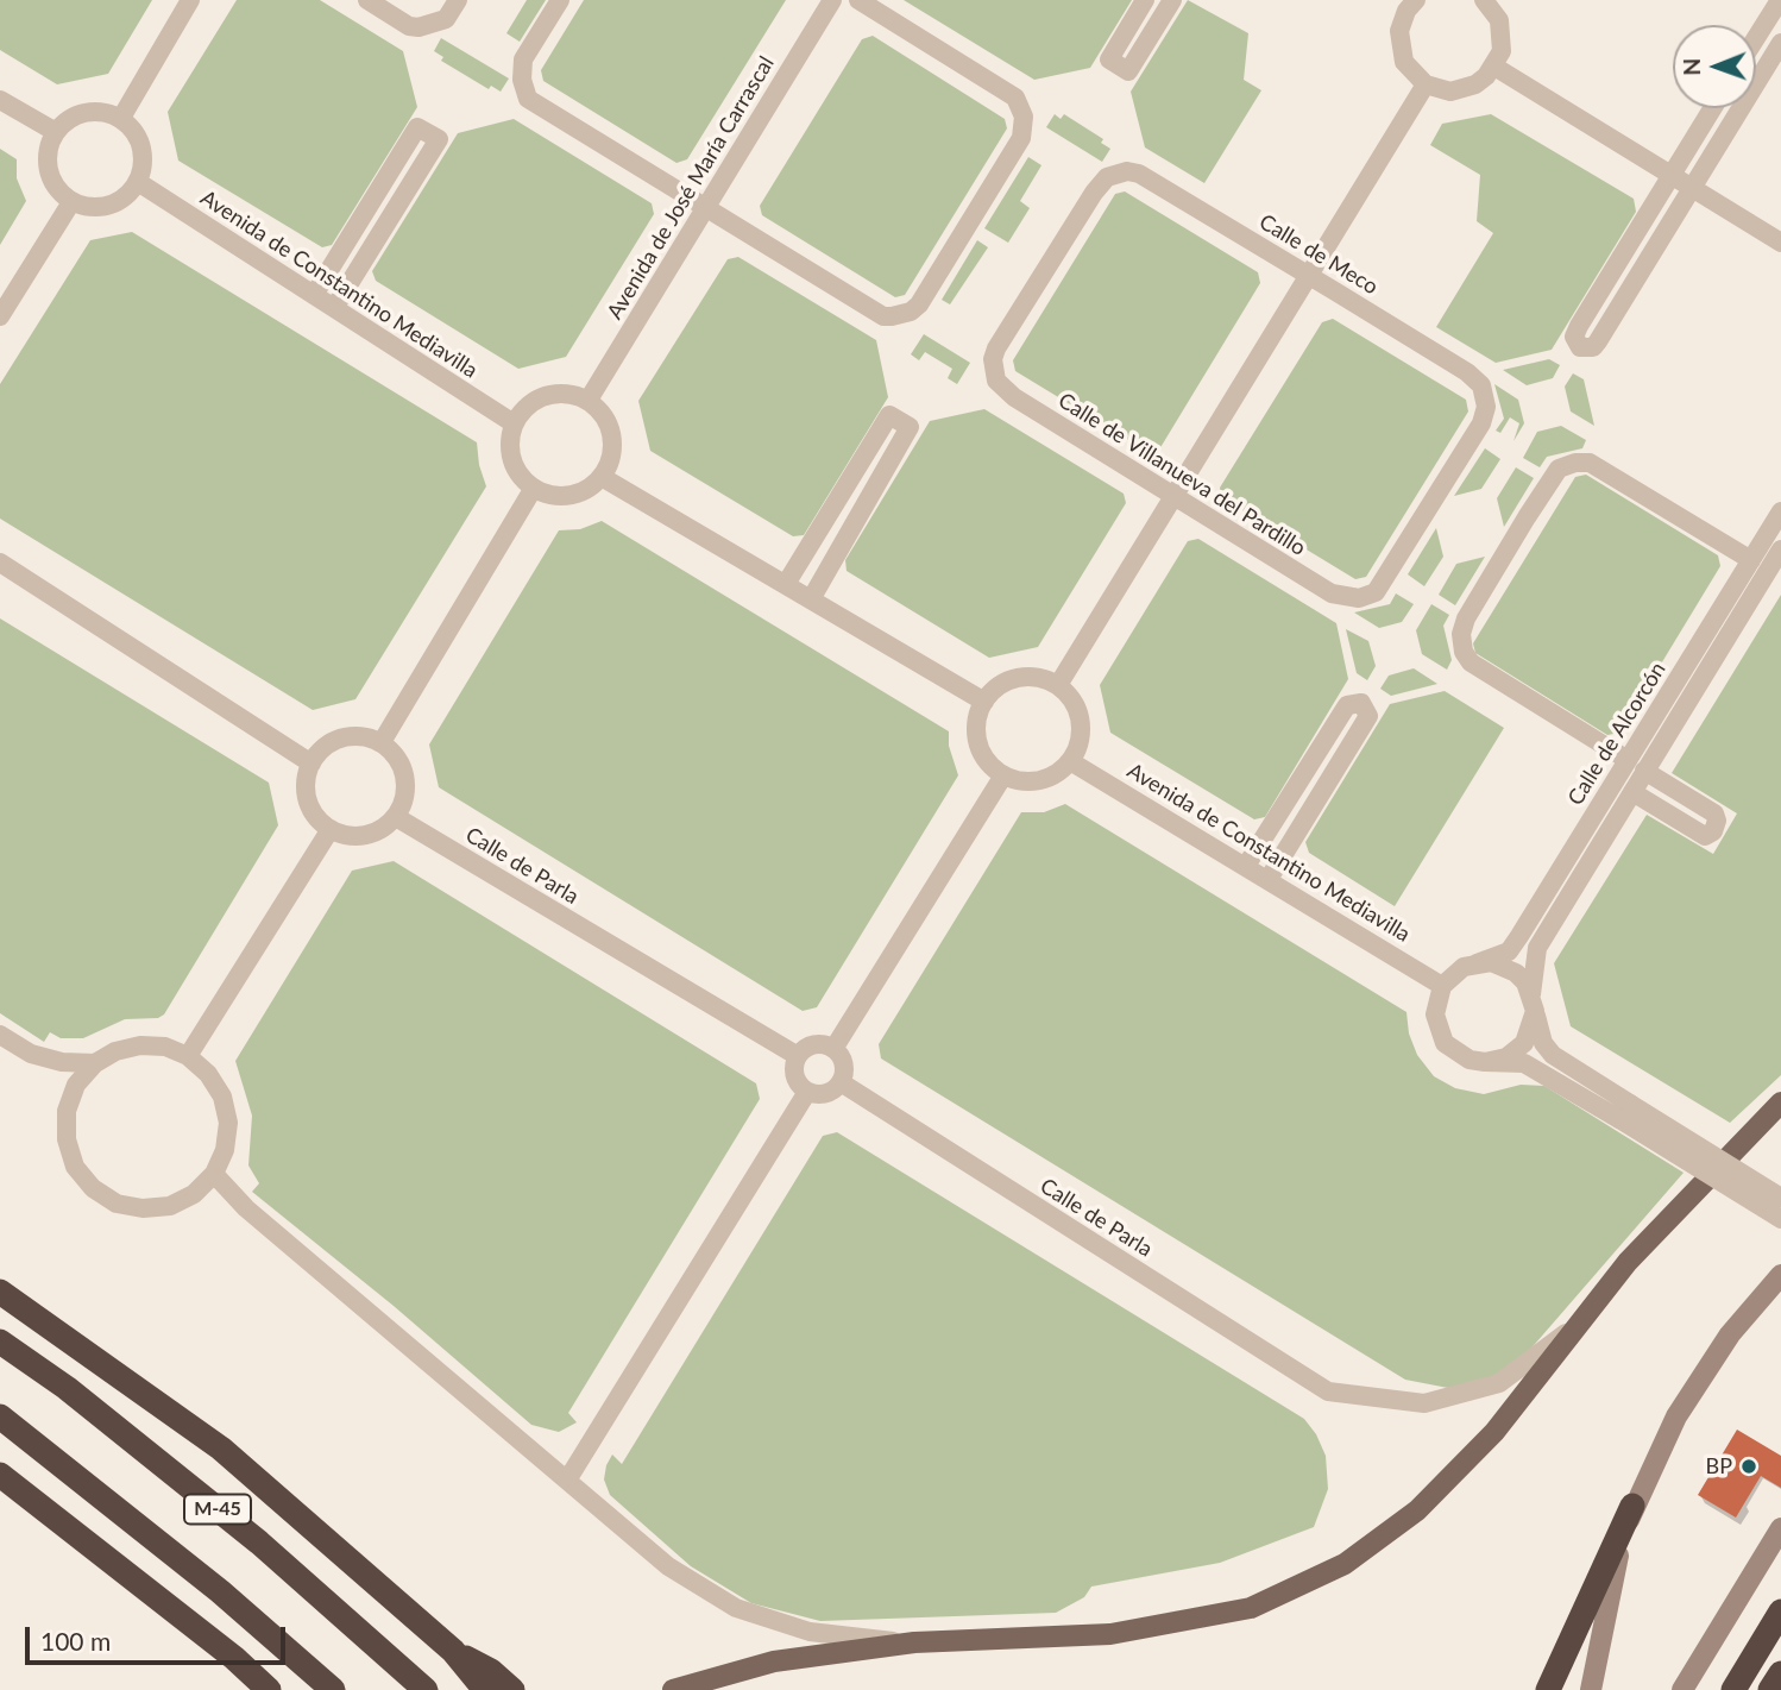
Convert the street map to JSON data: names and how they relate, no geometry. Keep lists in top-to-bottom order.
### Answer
{
  "streets": {
    "highway": ["M-45"],
    "street": [
      "Avenida de José María Carrascal",
      "Calle de Meco",
      "Avenida de Constantino Mediavilla",
      "Calle de Villanueva del Pardillo",
      "Calle de Alcorcón",
      "Calle de Parla"
    ]
  },
  "crossings": [
    ["Avenida de José María Carrascal", "Avenida de Constantino Mediavilla"],
    ["Calle de Meco", "Calle de Villanueva del Pardillo"],
    ["Avenida de Constantino Mediavilla", "Calle de Alcorcón"]
  ],
  "places": ["BP"],
  "scale_bar": "100 m",
  "north": "left"
}
